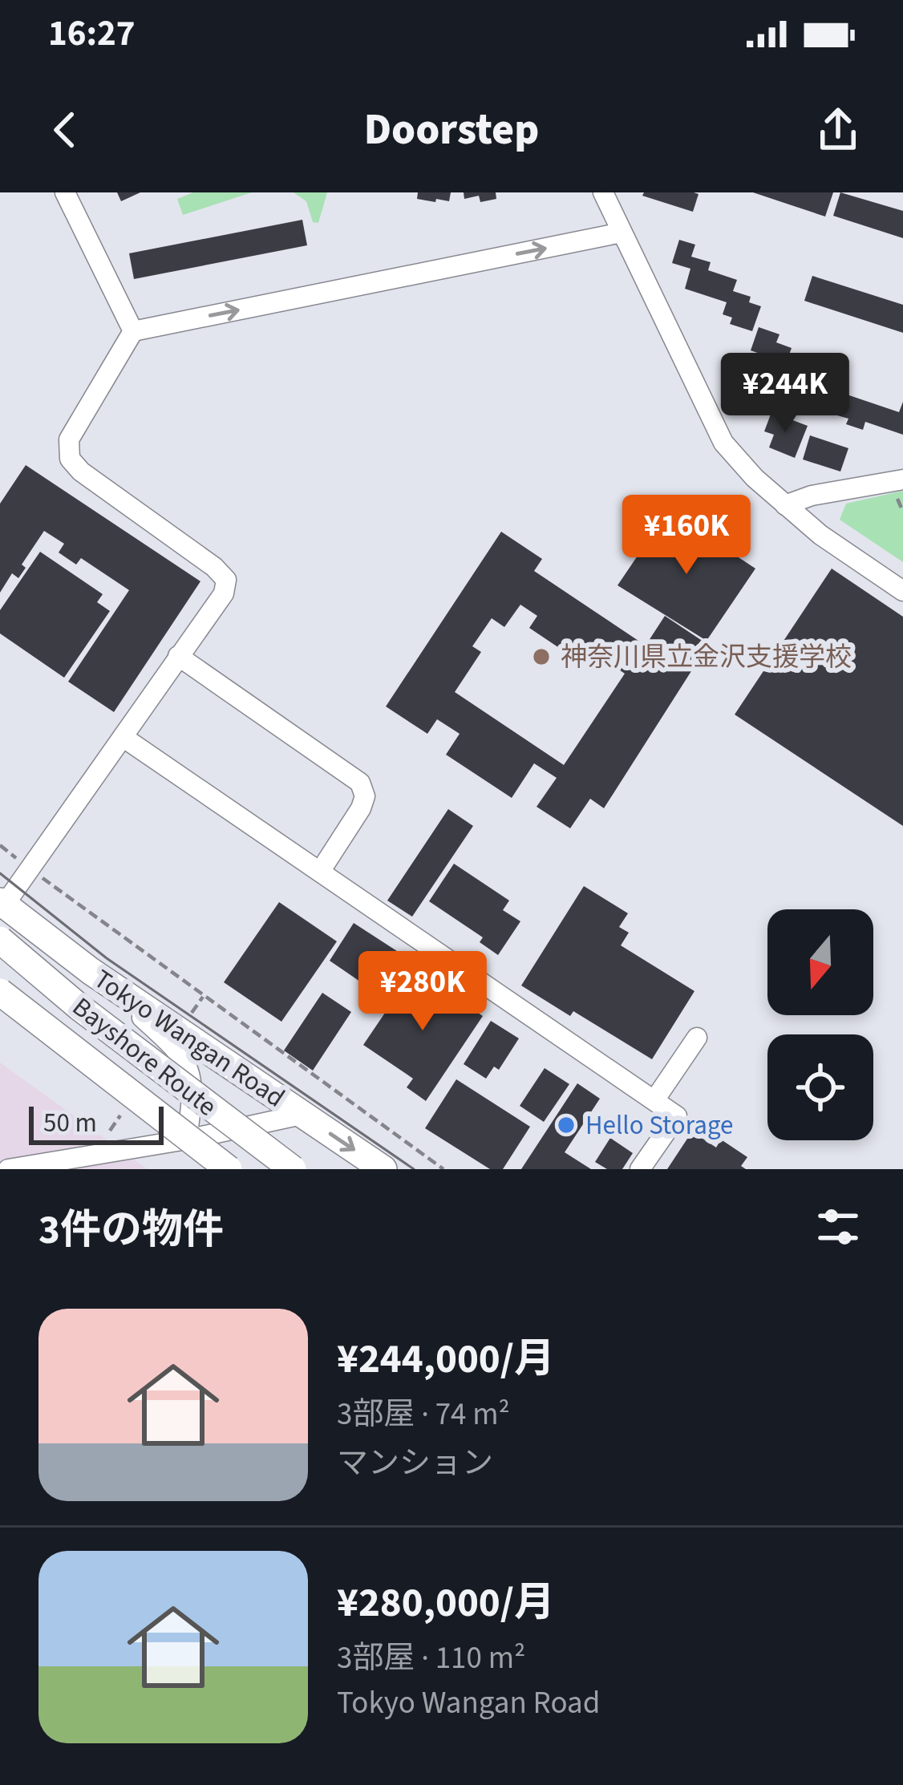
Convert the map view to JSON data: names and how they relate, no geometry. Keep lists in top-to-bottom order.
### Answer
{
  "streets": {
    "highway": ["Tokyo Wangan Road", "Bayshore Route"]
  },
  "places": ["神奈川県立金沢支援学校", "Hello Storage"],
  "scale_bar": "50 m",
  "north": "bottom",
  "page": {
    "status": "16:27",
    "header": "Doorstep",
    "price": ["¥244K", "¥160K", "¥280K"],
    "scale": "50 m",
    "heading": "3件の物件",
    "list": [
      {
        "name": "¥244,000/月",
        "note": "3部屋 · 74 m² · マンション"
      },
      {
        "name": "¥280,000/月",
        "note": "3部屋 · 110 m² · Tokyo Wangan Road"
      }
    ]
  }
}
